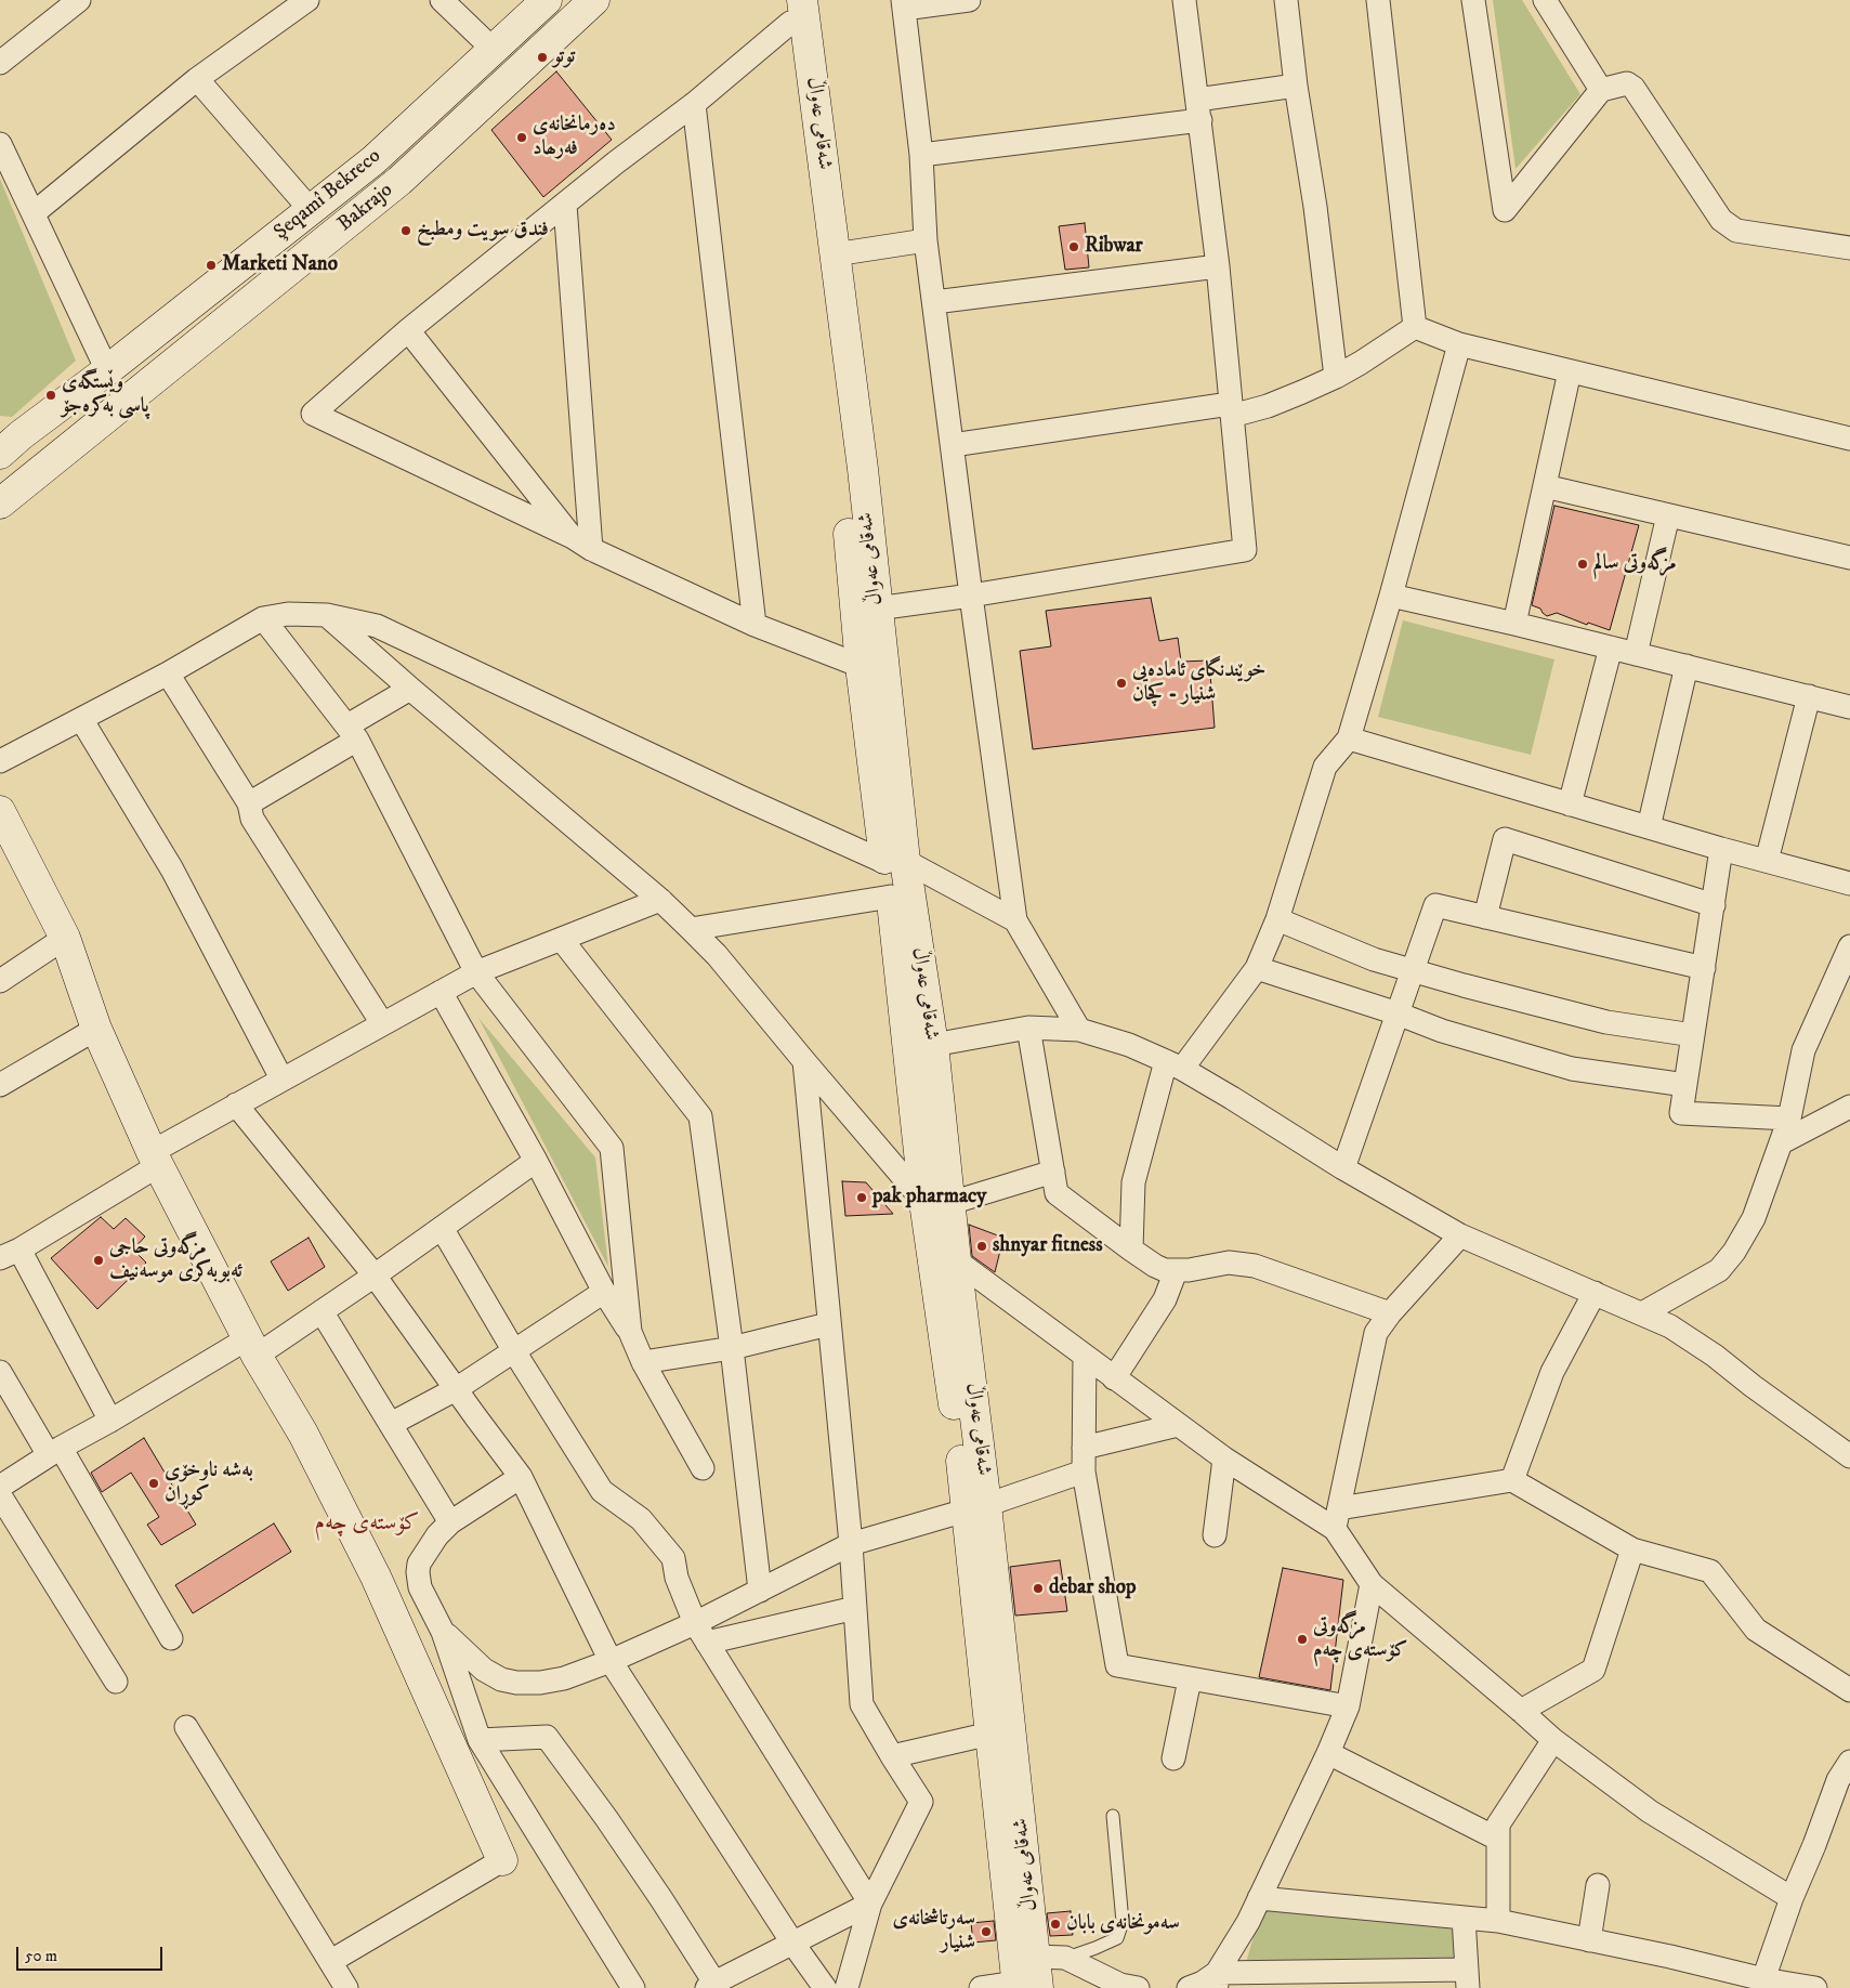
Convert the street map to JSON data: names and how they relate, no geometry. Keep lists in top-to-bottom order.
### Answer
{
  "streets": {
    "main road": ["شەقامی عەواڵ", "Şeqamî Bekreco", "Bakrajo"]
  },
  "districts": ["کۆستەی چەم"],
  "places": [
    "توتو",
    "دەرمانخانەی فەرھاد",
    "فندق سويت ومطبخ",
    "Ribwar",
    "Marketi Nano",
    "وێستگەی پاسی بەکرەجۆ",
    "مزگەوتی سالم",
    "خوێندنگای ئامادەیی شنیار - کچان",
    "pak pharmacy",
    "shnyar fitness",
    "مزگەوتی حاجی ئەبوبەکری موسەنیف",
    "بەشە ناوخۆی کوڕان",
    "debar shop",
    "مزگه‌وتی کۆستەی چەم",
    "سەمونخانەی بابان",
    "سەرتاشخانەی شنیار"
  ],
  "scale_bar": "50 m"
}
